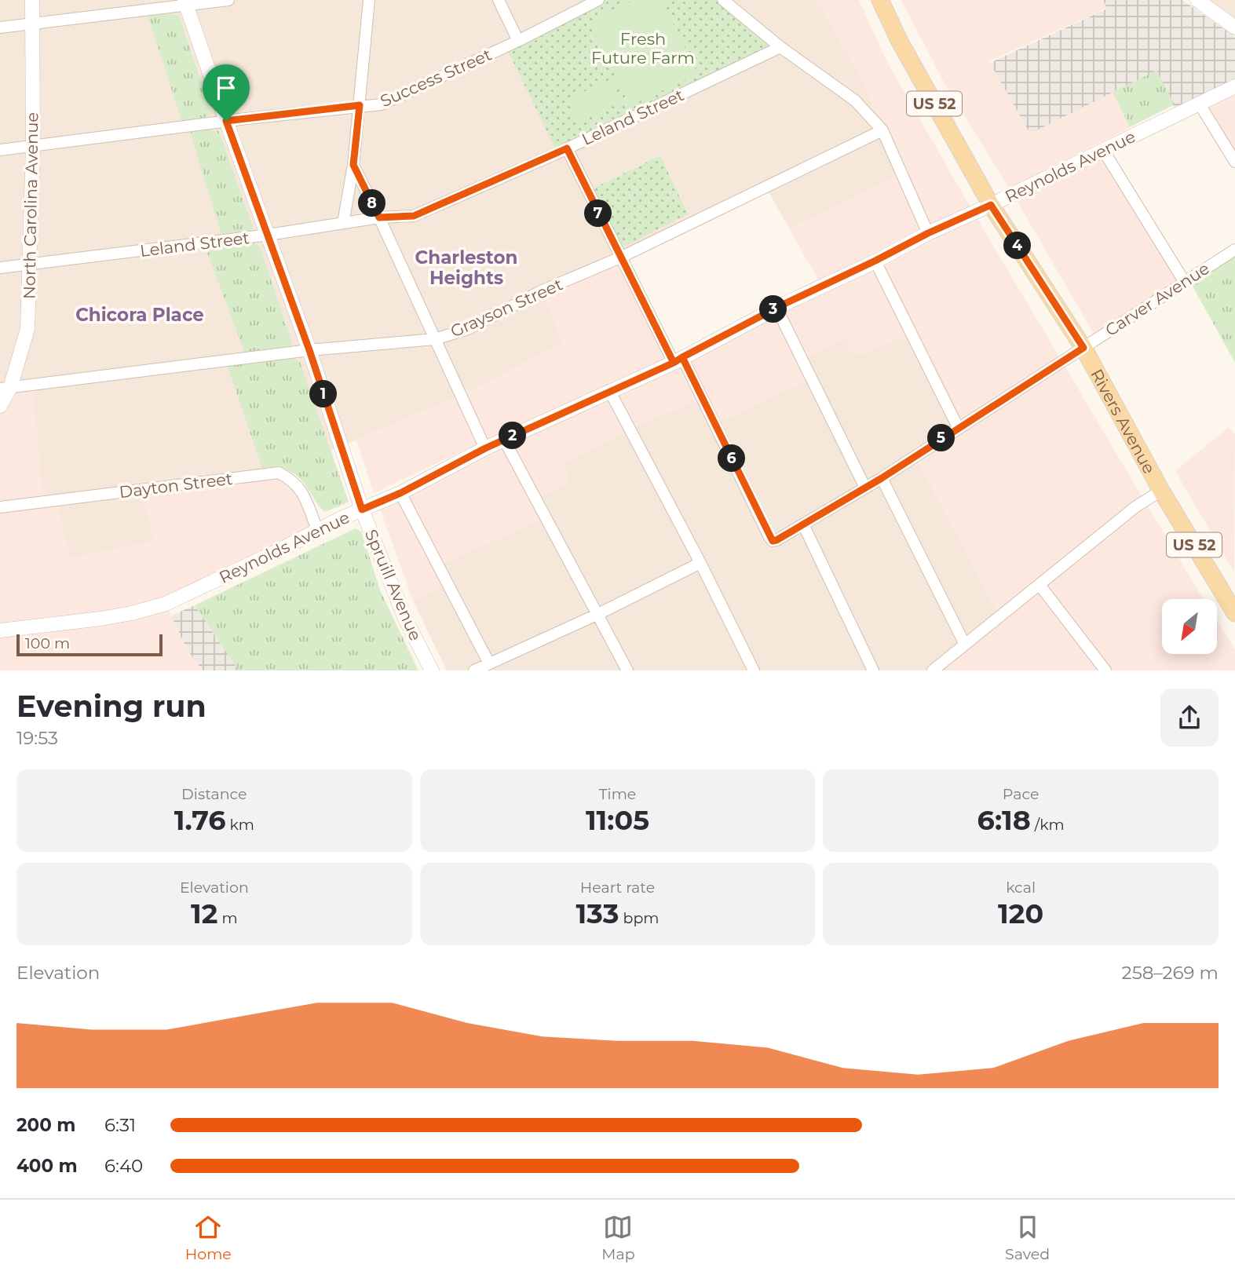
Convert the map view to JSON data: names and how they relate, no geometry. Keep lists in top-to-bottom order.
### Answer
{
  "streets": {
    "main road": ["US 52", "Rivers Avenue"],
    "street": [
      "Success Street",
      "Leland Street",
      "Reynolds Avenue",
      "North Carolina Avenue",
      "Carver Avenue",
      "Grayson Street",
      "Dayton Street",
      "Spruill Avenue"
    ]
  },
  "crossings": [
    ["Success Street", "North Carolina Avenue"],
    ["Success Street", "Spruill Avenue"],
    ["Leland Street", "North Carolina Avenue"],
    ["Leland Street", "Spruill Avenue"],
    ["Reynolds Avenue", "Carver Avenue"],
    ["Reynolds Avenue", "Rivers Avenue"],
    ["Reynolds Avenue", "Dayton Street"],
    ["Reynolds Avenue", "Spruill Avenue"],
    ["North Carolina Avenue", "Grayson Street"],
    ["Carver Avenue", "Rivers Avenue"],
    ["Grayson Street", "Spruill Avenue"]
  ],
  "districts": ["Charleston Heights", "Chicora Place"],
  "parks": ["Fresh Future Farm"],
  "scale_bar": "100 m",
  "north": "bottom left",
  "page": {
    "pins": [
      "8",
      "7",
      "4",
      "3",
      "1",
      "2",
      "5",
      "6"
    ],
    "scale": "100 m",
    "heading": ["Evening run", "19:53"],
    "stats": [
      ["Distance", "1.76 km"],
      ["Time", "11:05"],
      ["Pace", "6:18 /km"],
      ["Elevation", "12 m"],
      ["Heart rate", "133 bpm"],
      ["kcal", "120"]
    ],
    "chart": ["Elevation", "258–269 m"],
    "list": [
      {
        "name": "200 m",
        "note": "6:31"
      },
      {
        "name": "400 m",
        "note": "6:40"
      }
    ],
    "tabs": ["Home", "Map", "Saved"]
  }
}
